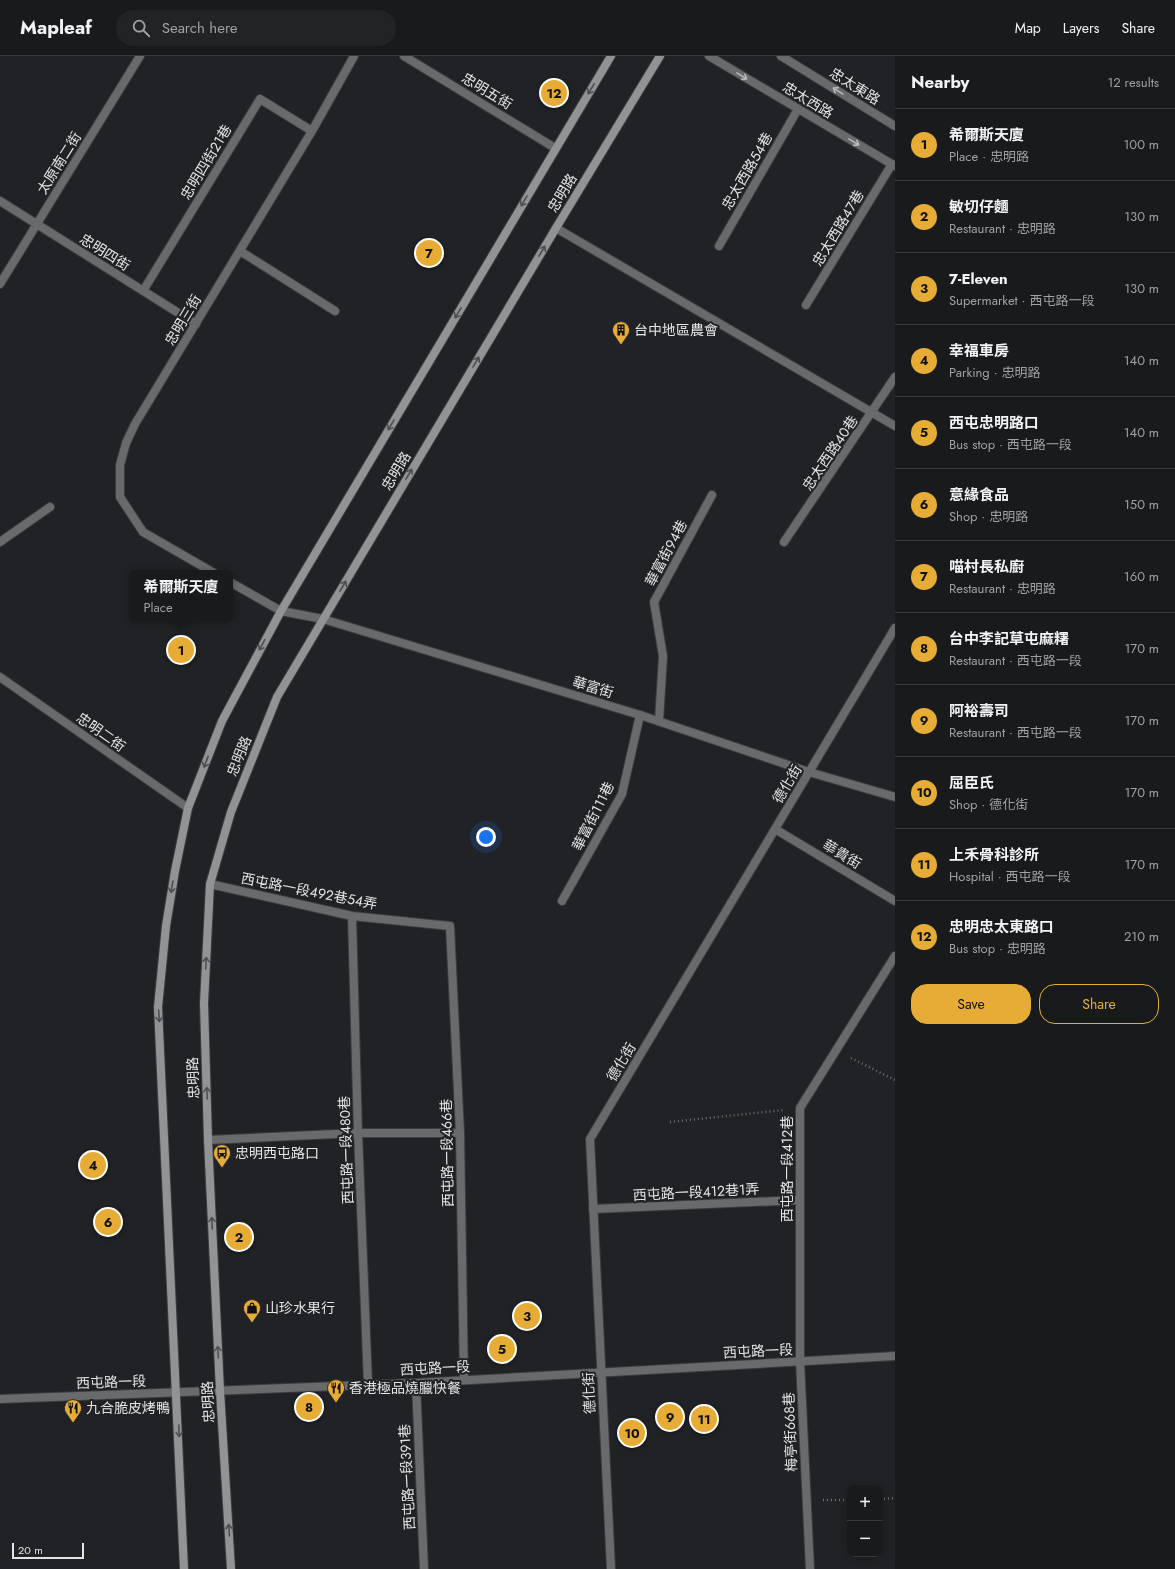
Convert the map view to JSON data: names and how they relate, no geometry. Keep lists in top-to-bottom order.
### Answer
{
  "streets": {
    "main road": ["忠明路"],
    "street": [
      "忠太東路",
      "忠明五街",
      "忠太西路",
      "忠明四街21巷",
      "太原南二街",
      "忠太西路54巷",
      "忠太西路47巷",
      "忠明四街",
      "忠明三街",
      "忠太西路40巷",
      "華富街94巷",
      "華富街",
      "忠明二街",
      "德化街",
      "華富街111巷",
      "華貴街",
      "西屯路一段492巷54弄",
      "西屯路一段480巷",
      "西屯路一段466巷",
      "西屯路一段412巷",
      "西屯路一段412巷1弄",
      "西屯路一段",
      "梅亭街668巷",
      "西屯路一段391巷"
    ]
  },
  "crossings": [
    ["忠明五街", "忠明路"],
    ["忠太西路", "忠太西路54巷"],
    ["忠太西路", "忠太西路47巷"],
    ["忠明四街21巷", "忠明四街"],
    ["忠明四街21巷", "忠明三街"],
    ["太原南二街", "忠明四街"],
    ["忠明路", "華富街"],
    ["忠明路", "忠明二街"],
    ["忠明路", "西屯路一段492巷54弄"],
    ["忠明路", "西屯路一段"],
    ["忠明四街", "忠明三街"],
    ["華富街94巷", "華富街"],
    ["華富街", "德化街"],
    ["華富街", "華富街111巷"],
    ["德化街", "華貴街"],
    ["德化街", "西屯路一段412巷1弄"],
    ["德化街", "西屯路一段"],
    ["西屯路一段492巷54弄", "西屯路一段480巷"],
    ["西屯路一段492巷54弄", "西屯路一段466巷"],
    ["西屯路一段480巷", "西屯路一段"],
    ["西屯路一段466巷", "西屯路一段"],
    ["西屯路一段412巷", "西屯路一段412巷1弄"],
    ["西屯路一段412巷", "西屯路一段"],
    ["西屯路一段412巷", "梅亭街668巷"],
    ["西屯路一段", "梅亭街668巷"],
    ["西屯路一段", "西屯路一段391巷"]
  ],
  "one_way": ["忠太東路", "忠太西路"],
  "places": {
    "building": ["台中地區農會"],
    "bus stop": ["忠明西屯路口"],
    "shop": ["山珍水果行"],
    "restaurant": ["香港極品燒臘快餐", "九合脆皮烤鴨"]
  },
  "scale_bar": "20 m",
  "page": {
    "header": "Mapleaf",
    "search": "Search here",
    "nav": ["Map", "Layers", "Share"],
    "heading": ["Nearby", "12 results"],
    "pins": [
      "12",
      "7",
      "1",
      "4",
      "6",
      "2",
      "3",
      "5",
      "8",
      "9",
      "11",
      "10"
    ],
    "list": [
      {
        "mark": "1",
        "name": "希爾斯天廈",
        "note": "Place · 忠明路",
        "value": "100 m"
      },
      {
        "mark": "2",
        "name": "敏切仔麵",
        "note": "Restaurant · 忠明路",
        "value": "130 m"
      },
      {
        "mark": "3",
        "name": "7-Eleven",
        "note": "Supermarket · 西屯路一段",
        "value": "130 m"
      },
      {
        "mark": "4",
        "name": "幸福車房",
        "note": "Parking · 忠明路",
        "value": "140 m"
      },
      {
        "mark": "5",
        "name": "西屯忠明路口",
        "note": "Bus stop · 西屯路一段",
        "value": "140 m"
      },
      {
        "mark": "6",
        "name": "意緣食品",
        "note": "Shop · 忠明路",
        "value": "150 m"
      },
      {
        "mark": "7",
        "name": "喵村長私廚",
        "note": "Restaurant · 忠明路",
        "value": "160 m"
      },
      {
        "mark": "8",
        "name": "台中李記草屯麻糬",
        "note": "Restaurant · 西屯路一段",
        "value": "170 m"
      },
      {
        "mark": "9",
        "name": "阿裕壽司",
        "note": "Restaurant · 西屯路一段",
        "value": "170 m"
      },
      {
        "mark": "10",
        "name": "屈臣氏",
        "note": "Shop · 德化街",
        "value": "170 m"
      },
      {
        "mark": "11",
        "name": "上禾骨科診所",
        "note": "Hospital · 西屯路一段",
        "value": "170 m"
      },
      {
        "mark": "12",
        "name": "忠明忠太東路口",
        "note": "Bus stop · 忠明路",
        "value": "210 m"
      }
    ],
    "popup": ["希爾斯天廈", "Place"],
    "buttons": ["Save", "Share"],
    "map_buttons": ["+", "−"],
    "scale": "20 m"
  }
}
